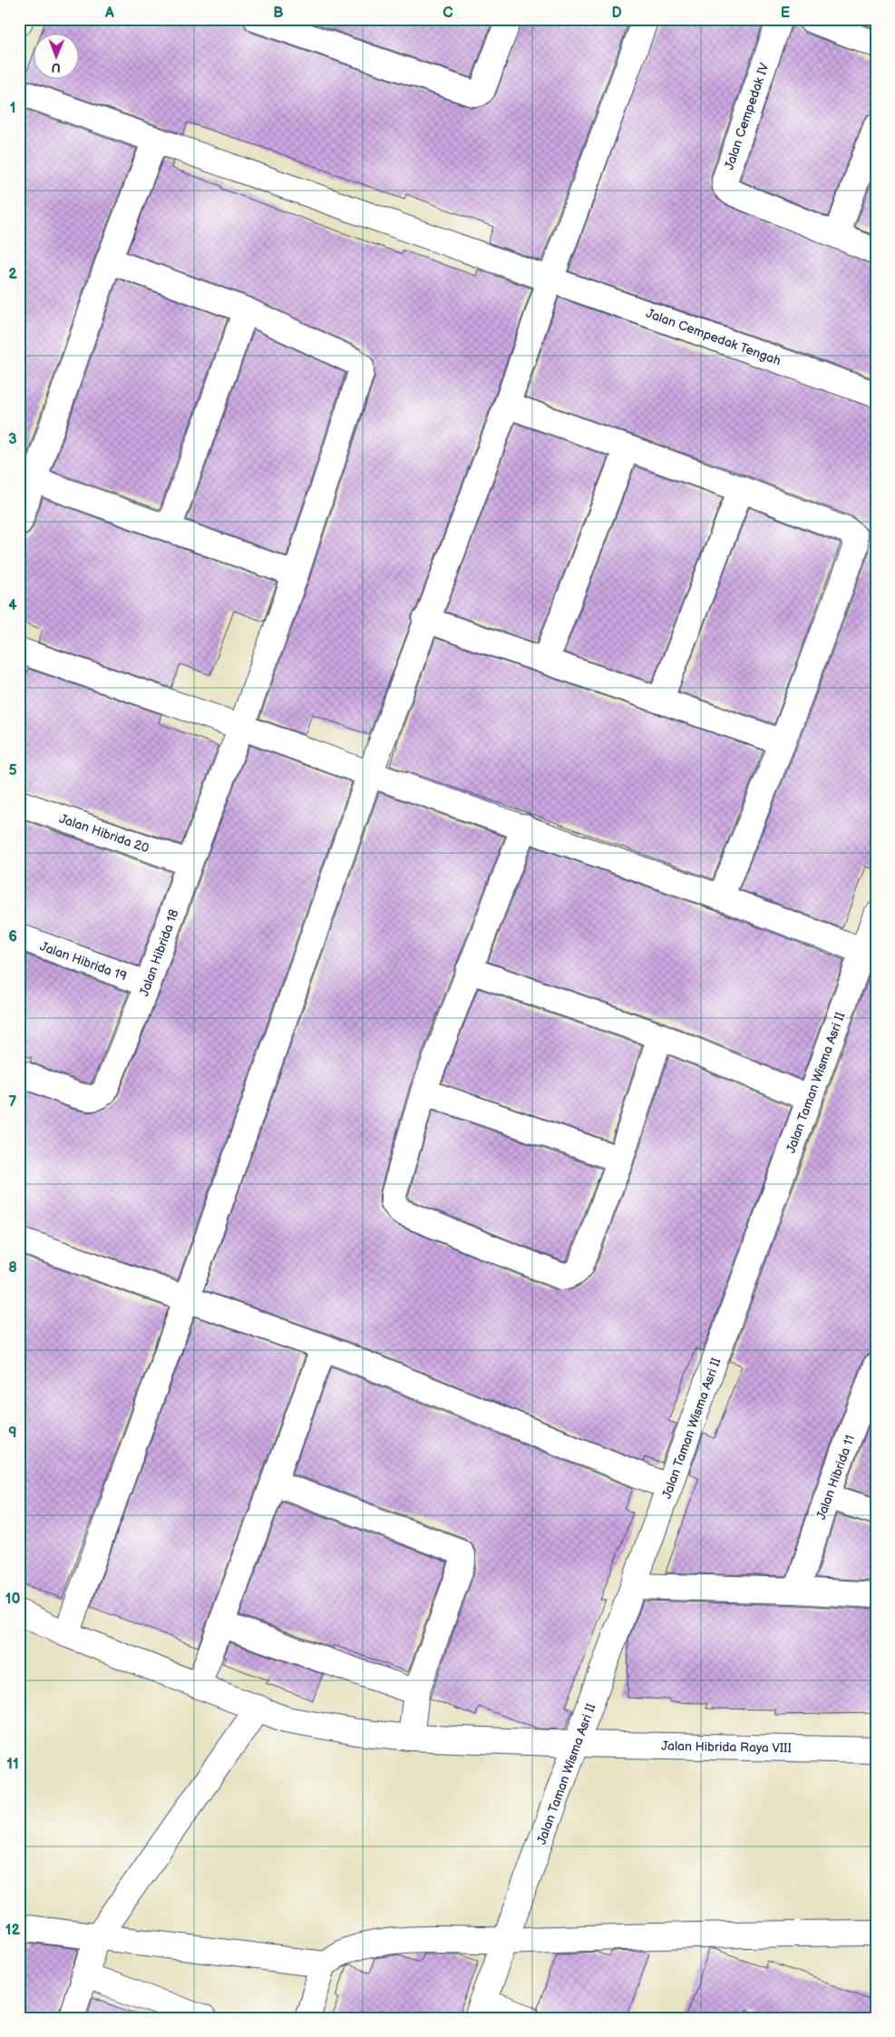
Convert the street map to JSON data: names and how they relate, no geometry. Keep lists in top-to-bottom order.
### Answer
{
  "streets": {
    "street": [
      "Jalan Cempedak IV",
      "Jalan Cempedak Tengah",
      "Jalan Hibrida 20",
      "Jalan Hibrida 18",
      "Jalan Hibrida 19",
      "Jalan Taman Wisma Asri II",
      "Jalan Hibrida 11",
      "Jalan Hibrida Raya VIII"
    ]
  },
  "crossings": [
    ["Jalan Hibrida 20", "Jalan Hibrida 18"],
    ["Jalan Hibrida 18", "Jalan Hibrida 19"],
    ["Jalan Taman Wisma Asri II", "Jalan Hibrida Raya VIII"]
  ],
  "north": "bottom",
  "grid": {
    "columns": [
      "A",
      "B",
      "C",
      "D",
      "E"
    ],
    "rows": [
      "1",
      "2",
      "3",
      "4",
      "5",
      "6",
      "7",
      "8",
      "9",
      "10",
      "11",
      "12"
    ]
  }
}
